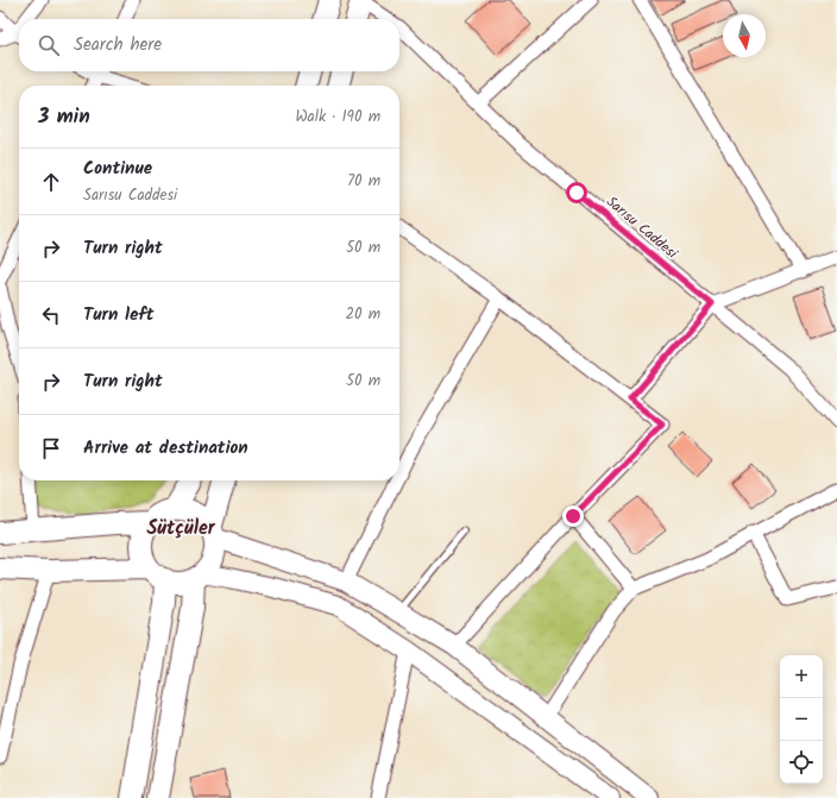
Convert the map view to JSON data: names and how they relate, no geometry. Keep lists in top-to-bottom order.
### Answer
{
  "streets": {
    "street": ["Sarısu Caddesi"]
  },
  "districts": ["Sütçüler"],
  "north": "bottom",
  "page": {
    "search": "Search here",
    "heading": ["3 min", "Walk · 190 m"],
    "list": [
      ["Continue", "Sarısu Caddesi", "70 m"],
      ["Turn right", "50 m"],
      ["Turn left", "20 m"],
      ["Turn right", "50 m"],
      "Arrive at destination"
    ],
    "map_buttons": ["+", "−"]
  }
}
